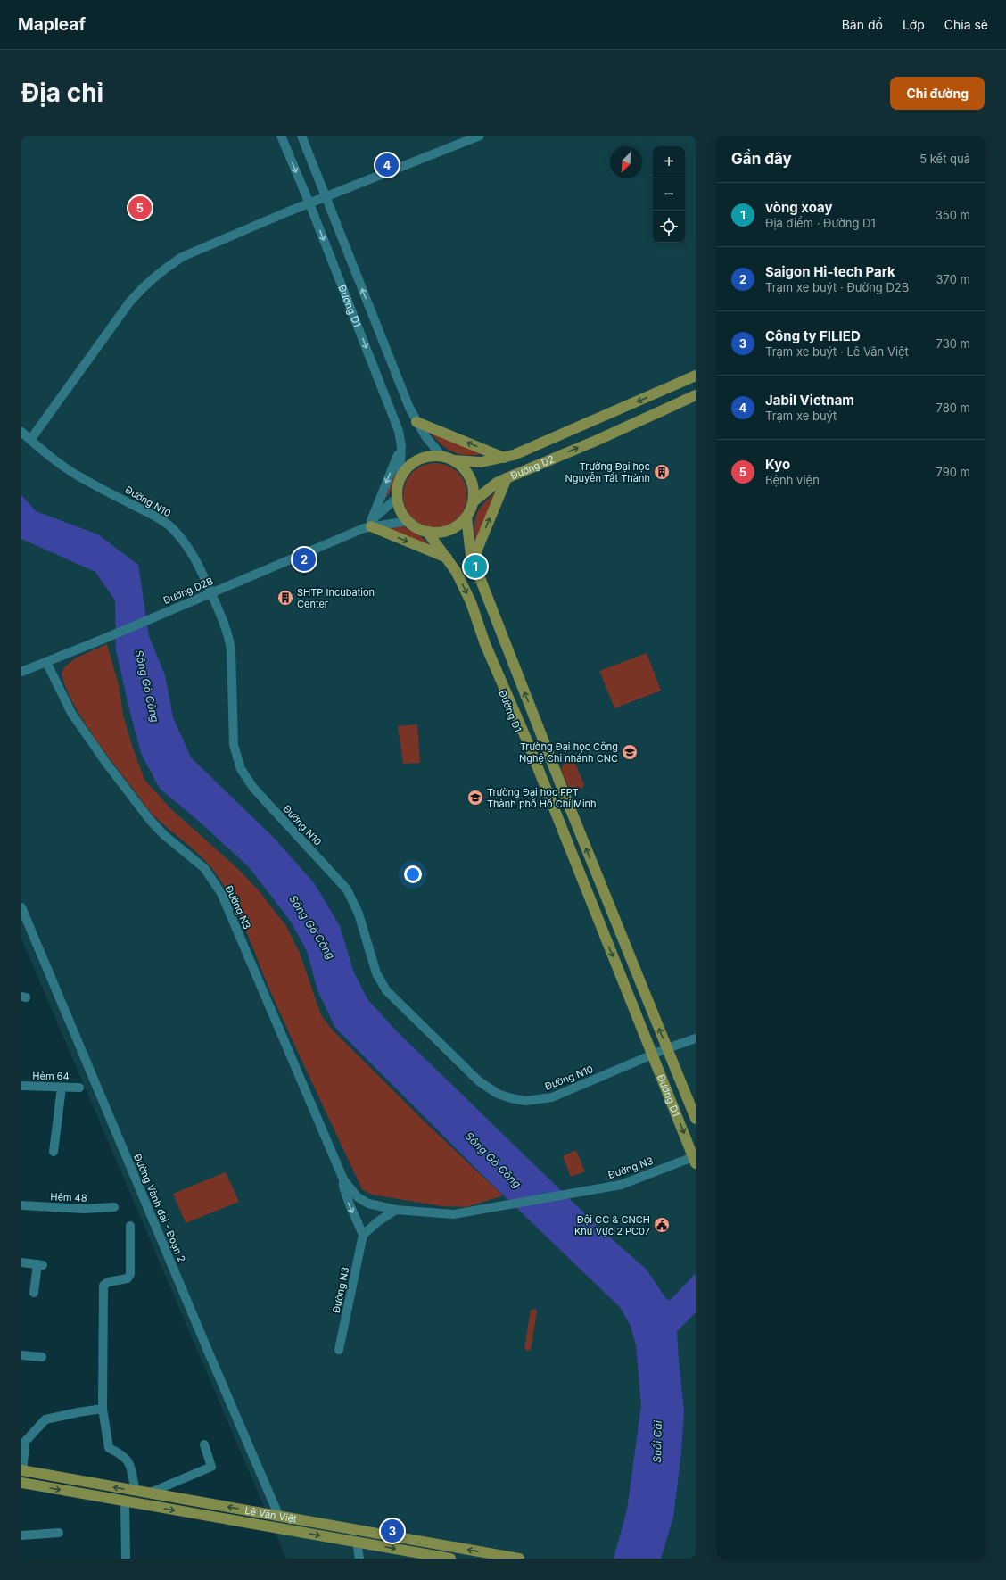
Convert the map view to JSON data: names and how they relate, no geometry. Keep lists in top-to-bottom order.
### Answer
{
  "streets": {
    "main road": ["Đường D1", "Đường D2", "Lê Văn Việt"],
    "street": [
      "Đường N10",
      "Đường D2B",
      "Đường N3",
      "Hẻm 64",
      "Hẻm 48",
      "Đường Vành đai - Đoạn 2"
    ]
  },
  "crossings": [
    ["Đường D1", "Đường D2"],
    ["Đường D1", "Đường N10"],
    ["Đường D1", "Đường D2B"],
    ["Đường D1", "Đường N3"],
    ["Đường D2", "Đường D2B"],
    ["Đường N10", "Đường D2B"],
    ["Đường D2B", "Đường N3"],
    ["Đường Vành đai - Đoạn 2", "Lê Văn Việt"]
  ],
  "water": ["Sông Gò Công", "Suối Cái"],
  "places": {
    "building": ["Trường Đại học Nguyễn Tất Thành", "SHTP Incubation Center"],
    "school or university": ["Trường Đại học Công Nghệ Chi nhánh CNC", "Trường Đại học FPT Thành phố Hồ Chí Minh"],
    "public building": ["Đội CC & CNCH Khu Vực 2 PC07"]
  },
  "north": "bottom left",
  "page": {
    "header": "Mapleaf",
    "nav": ["Bản đồ", "Lớp", "Chia sẻ"],
    "buttons": "Chỉ đường",
    "title": "Địa chỉ",
    "heading": ["Gần đây", "5 kết quả"],
    "map_buttons": ["+", "−"],
    "pins": [
      "4",
      "5",
      "2",
      "1",
      "3"
    ],
    "list": [
      {
        "mark": "1",
        "name": "vòng xoay",
        "note": "Địa điểm · Đường D1",
        "value": "350 m"
      },
      {
        "mark": "2",
        "name": "Saigon Hi-tech Park",
        "note": "Trạm xe buýt · Đường D2B",
        "value": "370 m"
      },
      {
        "mark": "3",
        "name": "Công ty FILIED",
        "note": "Trạm xe buýt · Lê Văn Việt",
        "value": "730 m"
      },
      {
        "mark": "4",
        "name": "Jabil Vietnam",
        "note": "Trạm xe buýt",
        "value": "780 m"
      },
      {
        "mark": "5",
        "name": "Kyo",
        "note": "Bệnh viện",
        "value": "790 m"
      }
    ]
  }
}
